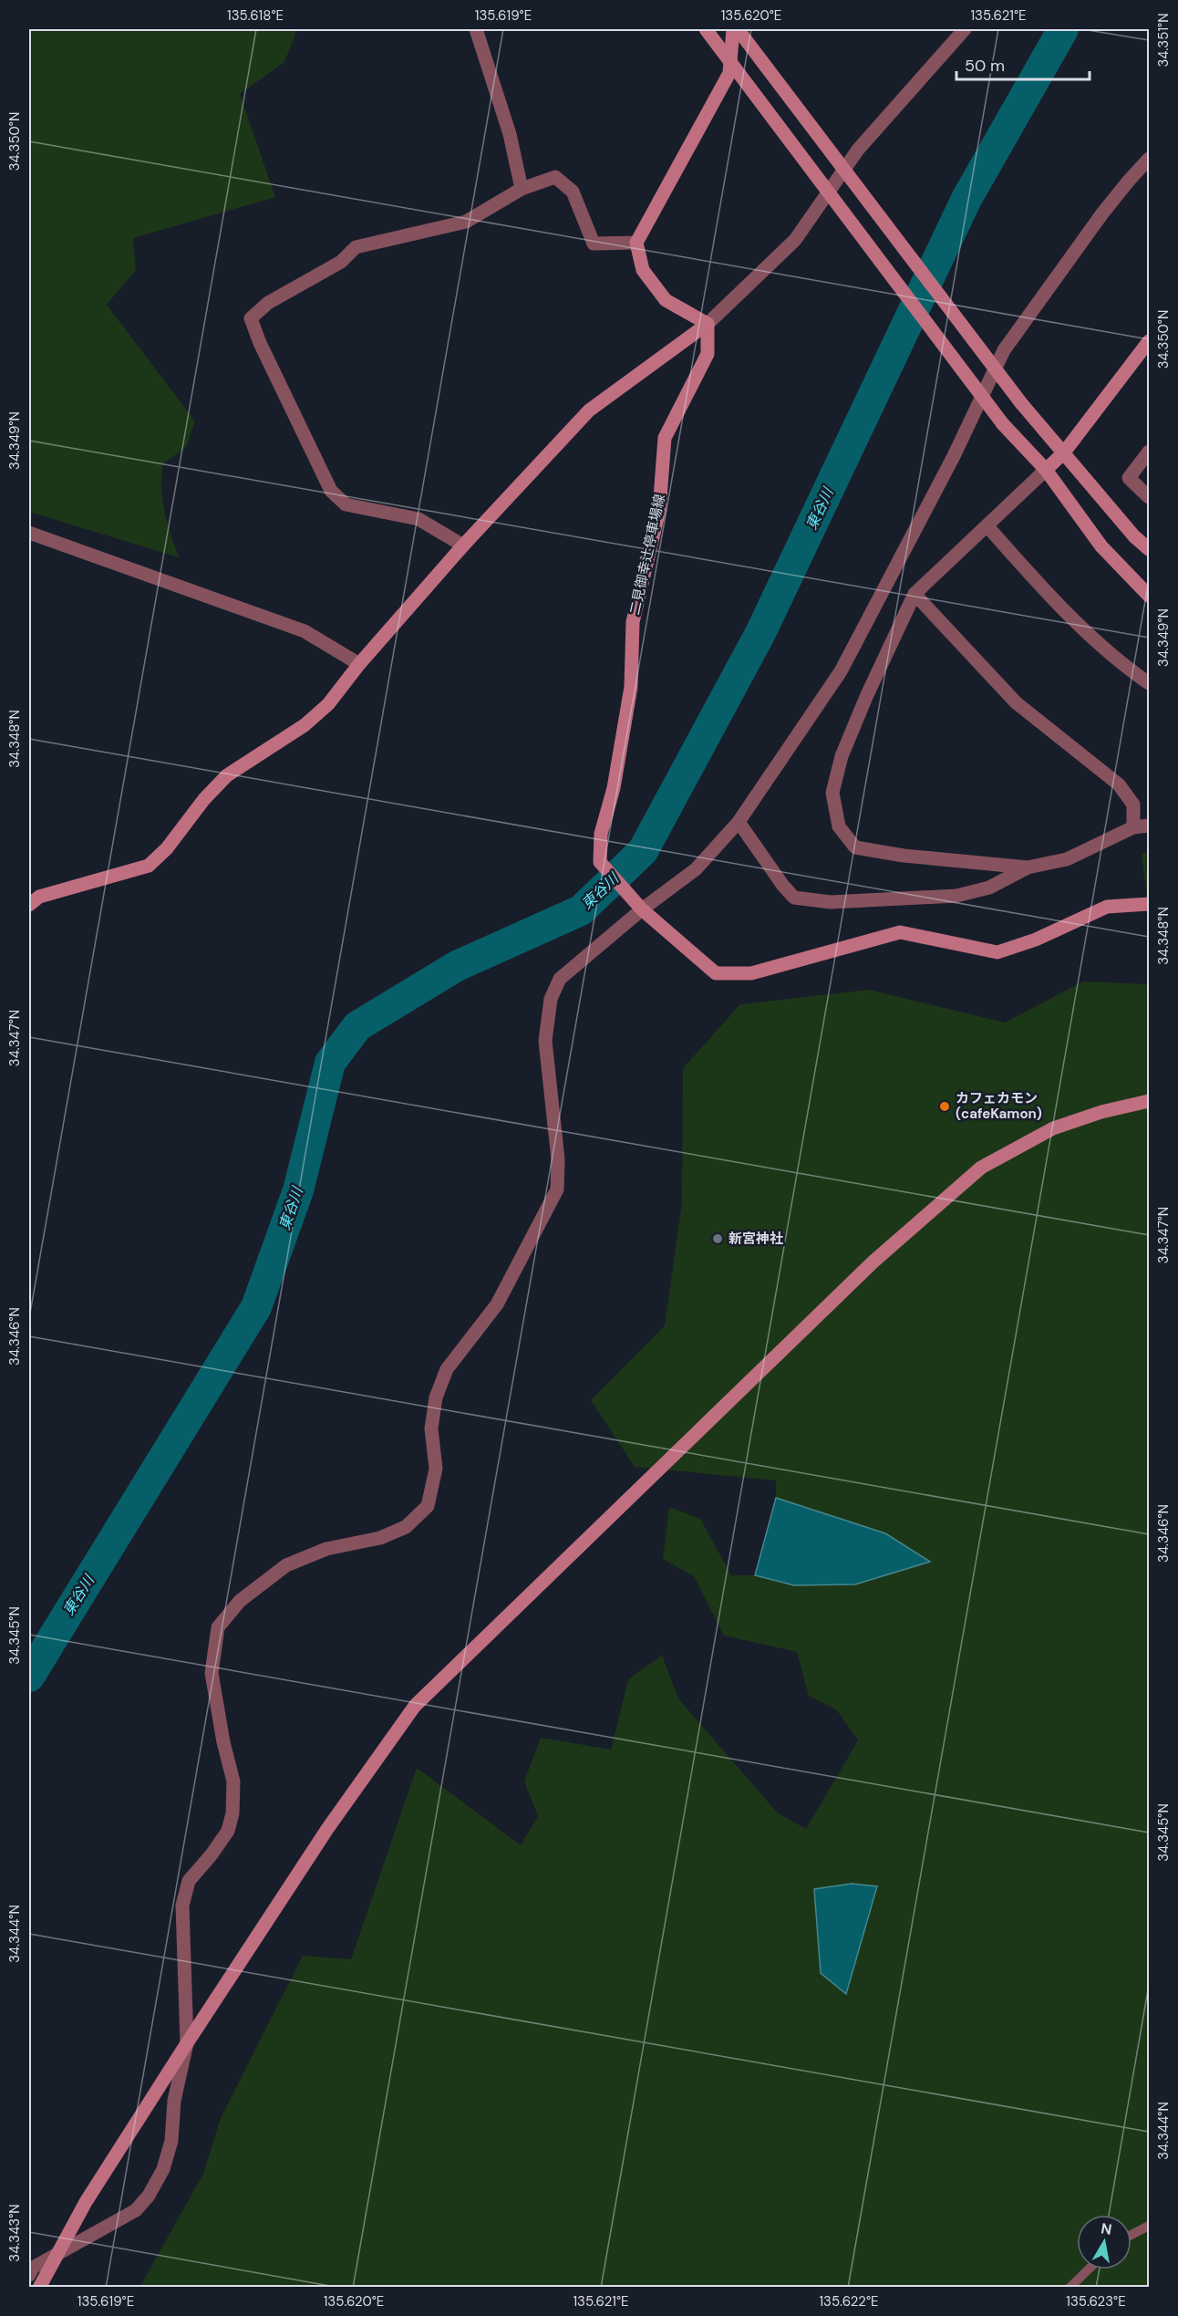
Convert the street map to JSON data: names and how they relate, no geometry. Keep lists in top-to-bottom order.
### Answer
{
  "streets": {
    "street": ["二見御幸辻停車場線"]
  },
  "water": ["東谷川"],
  "places": ["カフェカモン (cafeKamon)", "新宮神社"],
  "scale_bar": "50 m",
  "north": "top",
  "coordinates": [
    "135.618°E",
    "135.619°E",
    "135.620°E",
    "135.621°E",
    "34.351°N",
    "34.350°N",
    "34.349°N",
    "34.348°N",
    "34.347°N",
    "34.346°N",
    "34.345°N",
    "34.344°N",
    "34.343°N",
    "135.622°E",
    "135.623°E"
  ]
}
